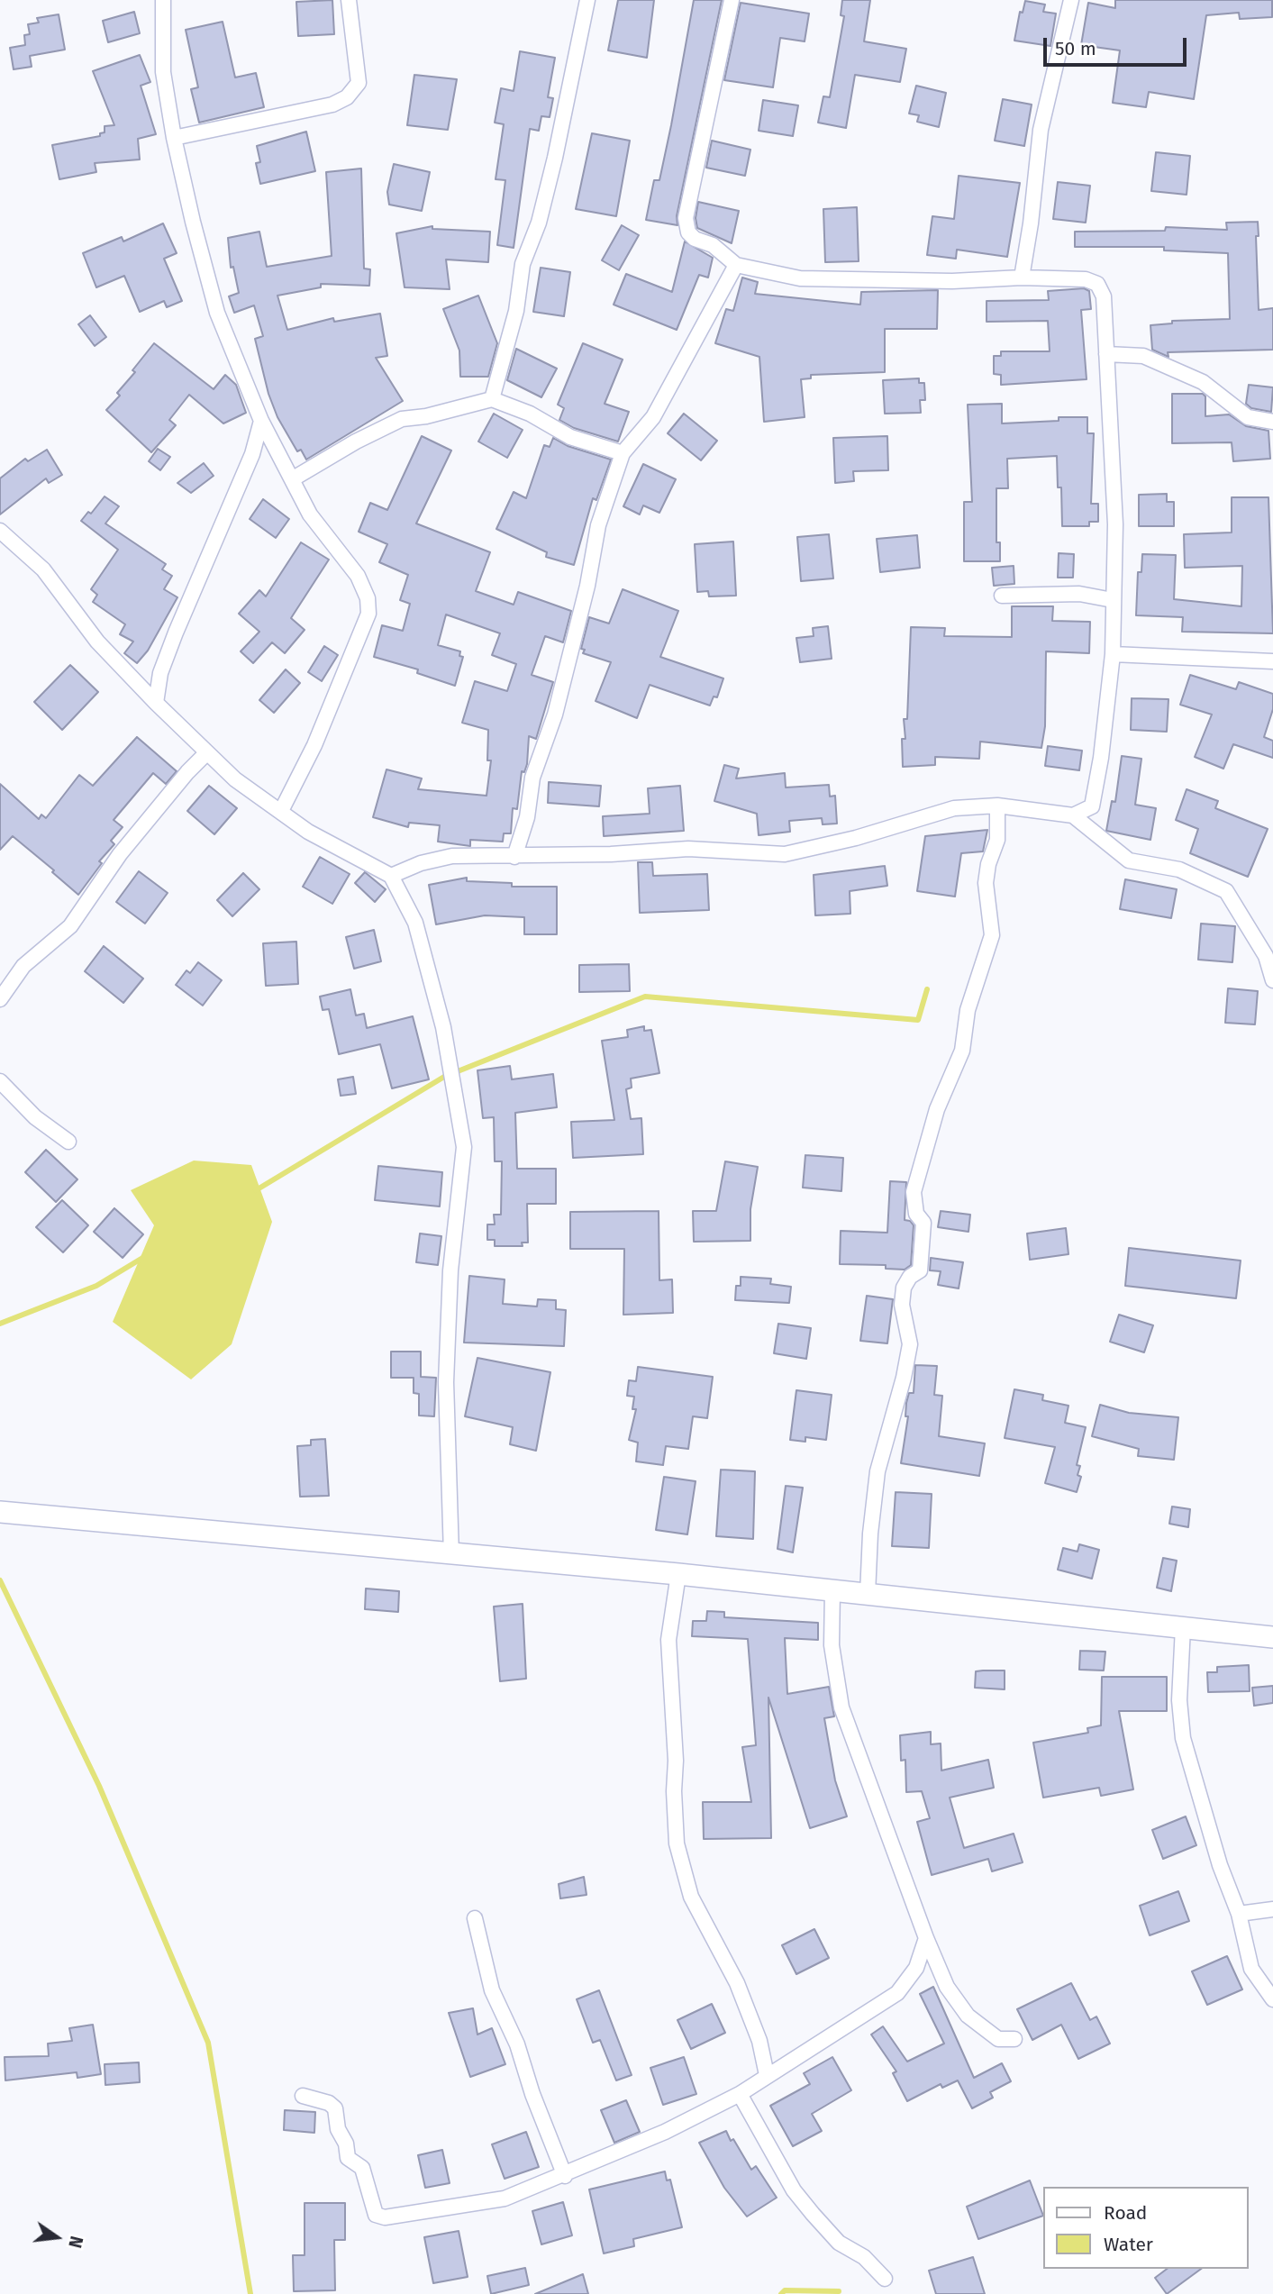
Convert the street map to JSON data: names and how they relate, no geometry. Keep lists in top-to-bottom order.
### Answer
{
  "legend": ["Road", "Water"],
  "scale_bar": "50 m",
  "north": "right"
}
